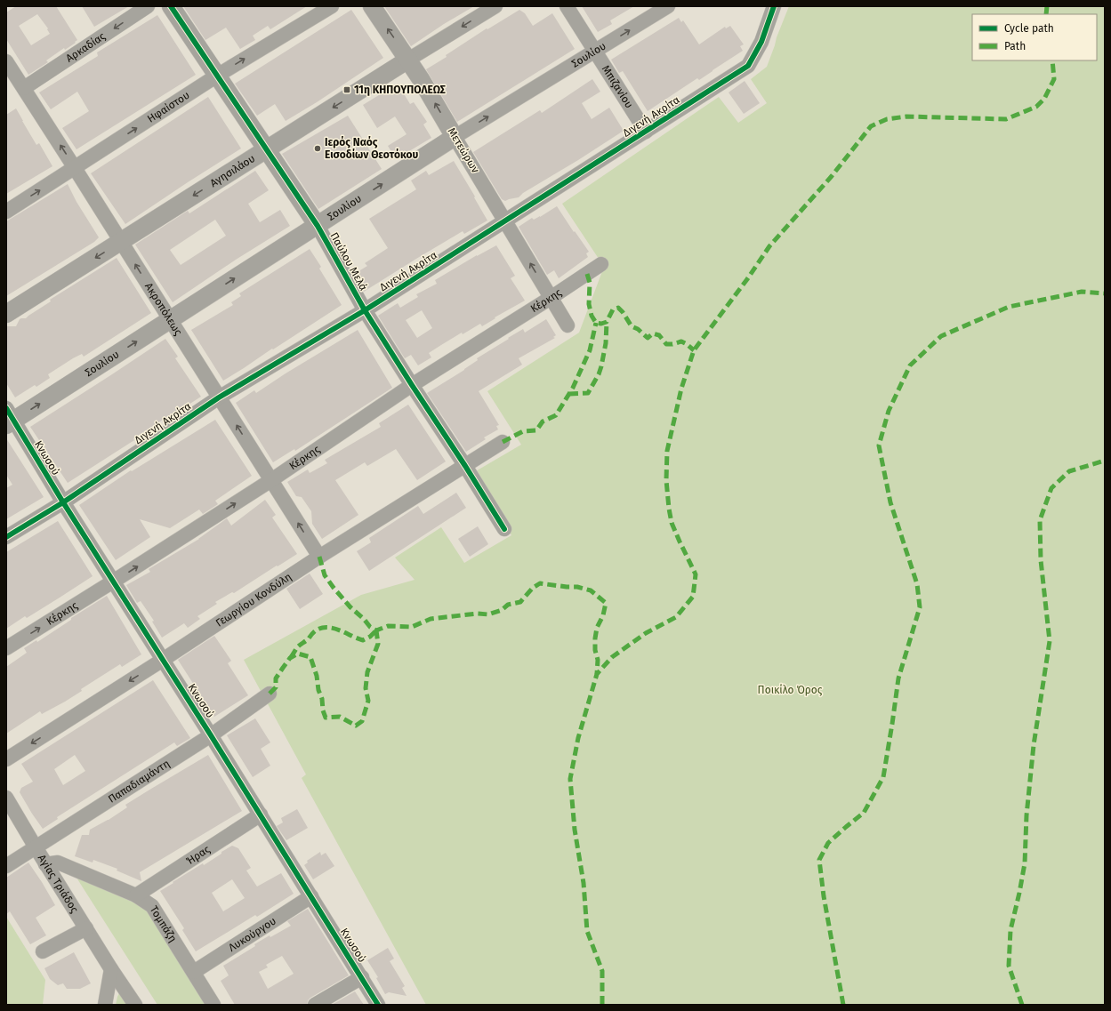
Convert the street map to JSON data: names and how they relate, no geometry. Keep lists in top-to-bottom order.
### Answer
{
  "streets": {
    "street": [
      "Αρκαδίας",
      "Σουλίου",
      "Μπιζανίου",
      "Ηφαίστου",
      "Διγενή Ακρίτα",
      "Μετεώρων",
      "Αγησιλάου",
      "Παύλου Μελά",
      "Κέρκης",
      "Ακροπόλεως",
      "Κνωσού",
      "Γεωργίου Κονδύλη",
      "Παπαδιαμάντη",
      "Ήρας",
      "Αγίας Τριάδος",
      "Τομπάζη",
      "Λυκούργου"
    ]
  },
  "crossings": [
    ["Αρκαδίας", "Ακροπόλεως"],
    ["Σουλίου", "Μπιζανίου"],
    ["Σουλίου", "Μετεώρων"],
    ["Σουλίου", "Παύλου Μελά"],
    ["Σουλίου", "Ακροπόλεως"],
    ["Σουλίου", "Κνωσού"],
    ["Μπιζανίου", "Διγενή Ακρίτα"],
    ["Ηφαίστου", "Παύλου Μελά"],
    ["Ηφαίστου", "Ακροπόλεως"],
    ["Διγενή Ακρίτα", "Μετεώρων"],
    ["Διγενή Ακρίτα", "Παύλου Μελά"],
    ["Διγενή Ακρίτα", "Ακροπόλεως"],
    ["Διγενή Ακρίτα", "Κνωσού"],
    ["Μετεώρων", "Αγησιλάου"],
    ["Μετεώρων", "Κέρκης"],
    ["Αγησιλάου", "Παύλου Μελά"],
    ["Αγησιλάου", "Ακροπόλεως"],
    ["Παύλου Μελά", "Κέρκης"],
    ["Παύλου Μελά", "Γεωργίου Κονδύλη"],
    ["Κέρκης", "Ακροπόλεως"],
    ["Κέρκης", "Κνωσού"],
    ["Ακροπόλεως", "Γεωργίου Κονδύλη"],
    ["Κνωσού", "Γεωργίου Κονδύλη"],
    ["Κνωσού", "Παπαδιαμάντη"],
    ["Κνωσού", "Ήρας"],
    ["Κνωσού", "Λυκούργου"],
    ["Παπαδιαμάντη", "Αγίας Τριάδος"],
    ["Ήρας", "Τομπάζη"],
    ["Αγίας Τριάδος", "Τομπάζη"],
    ["Τομπάζη", "Λυκούργου"]
  ],
  "one_way": [
    "Αρκαδίας",
    "Σουλίου",
    "Ηφαίστου",
    "Μετεώρων",
    "Αγησιλάου",
    "Κέρκης",
    "Ακροπόλεως"
  ],
  "parks": ["Ποικίλο Όρος"],
  "places": {
    "transit": ["11η ΚΗΠΟΥΠΟΛΕΩΣ"],
    "other": ["Ιερός Ναός Εισοδίων Θεοτόκου"]
  },
  "legend": ["Cycle path", "Path"]
}
